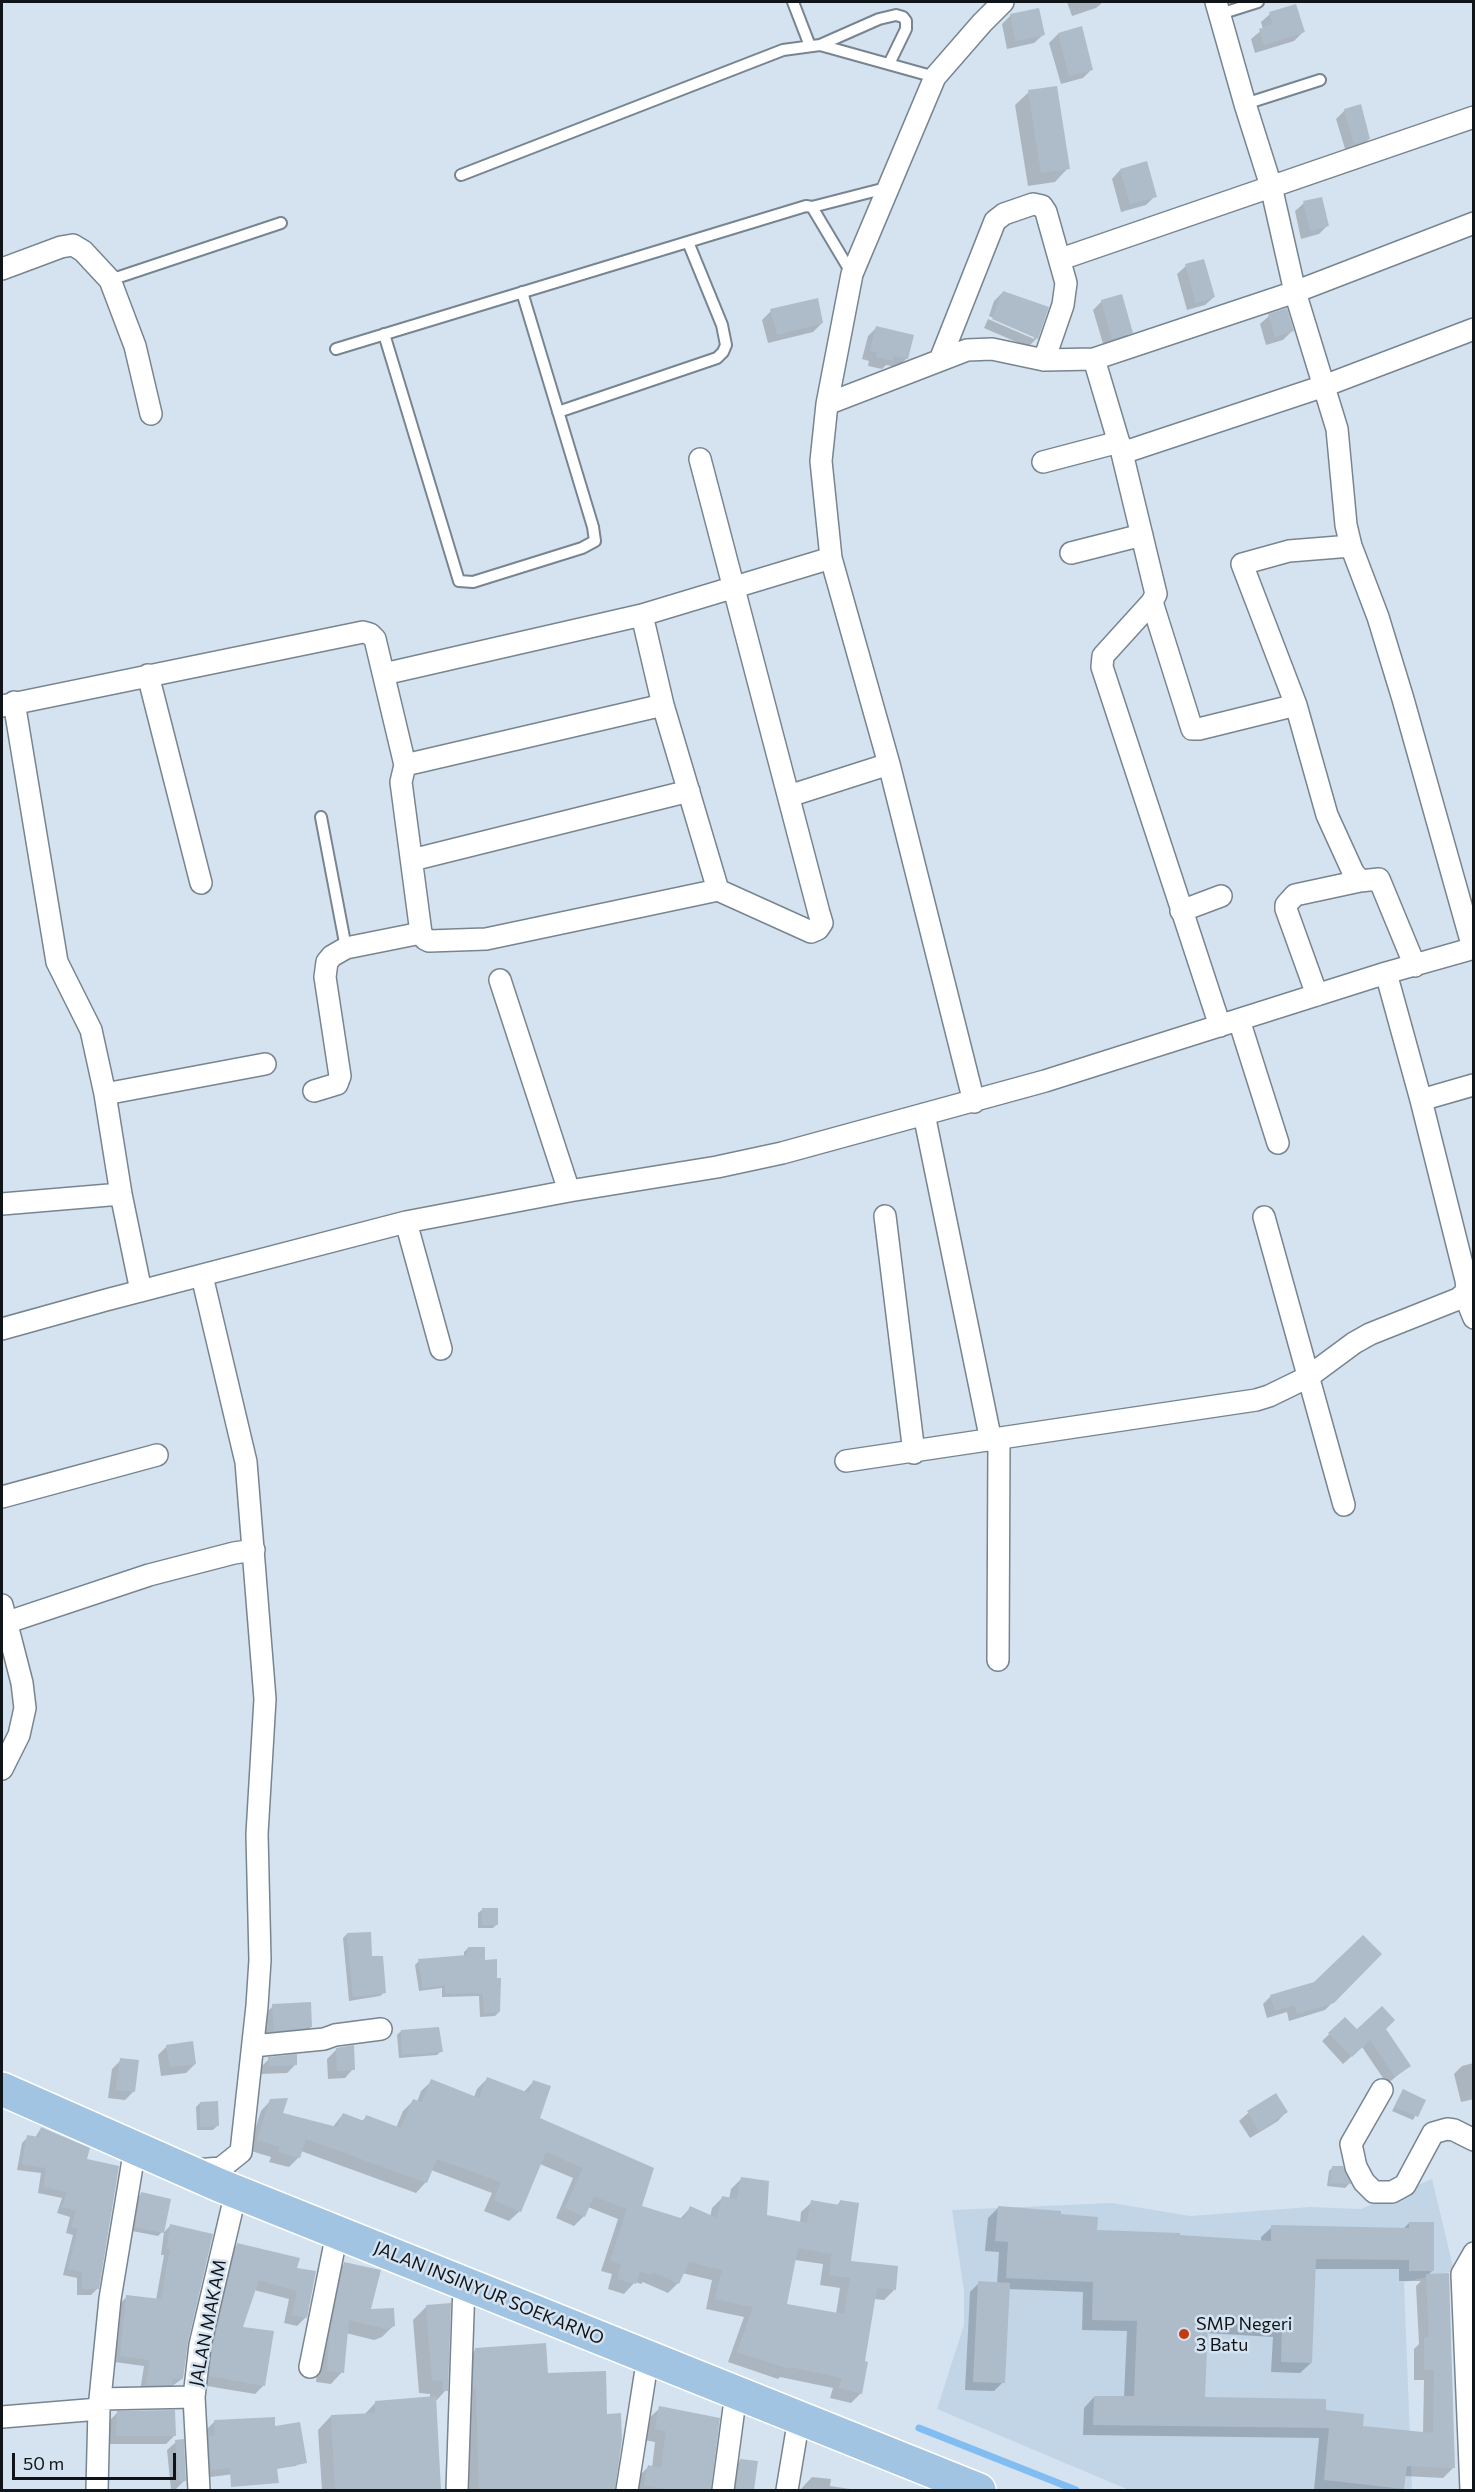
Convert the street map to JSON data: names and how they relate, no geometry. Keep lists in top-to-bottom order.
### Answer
{
  "streets": {
    "main road": ["JALAN INSINYUR SOEKARNO"],
    "street": ["JALAN MAKAM"]
  },
  "crossings": [
    ["JALAN INSINYUR SOEKARNO", "JALAN MAKAM"]
  ],
  "places": ["SMP Negeri 3 Batu"],
  "scale_bar": "50 m"
}
